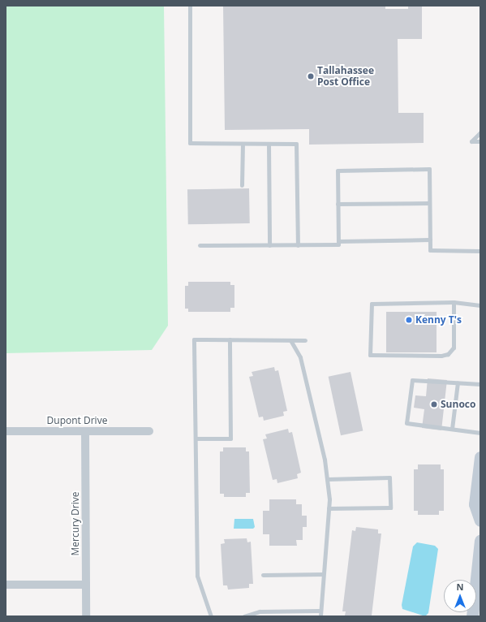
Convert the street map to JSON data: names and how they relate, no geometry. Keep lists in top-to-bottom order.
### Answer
{
  "streets": {
    "street": ["Dupont Drive", "Mercury Drive"]
  },
  "crossings": [
    ["Dupont Drive", "Mercury Drive"]
  ],
  "places": ["Tallahassee Post Office", "Kenny T's", "Sunoco"],
  "north": "top"
}
